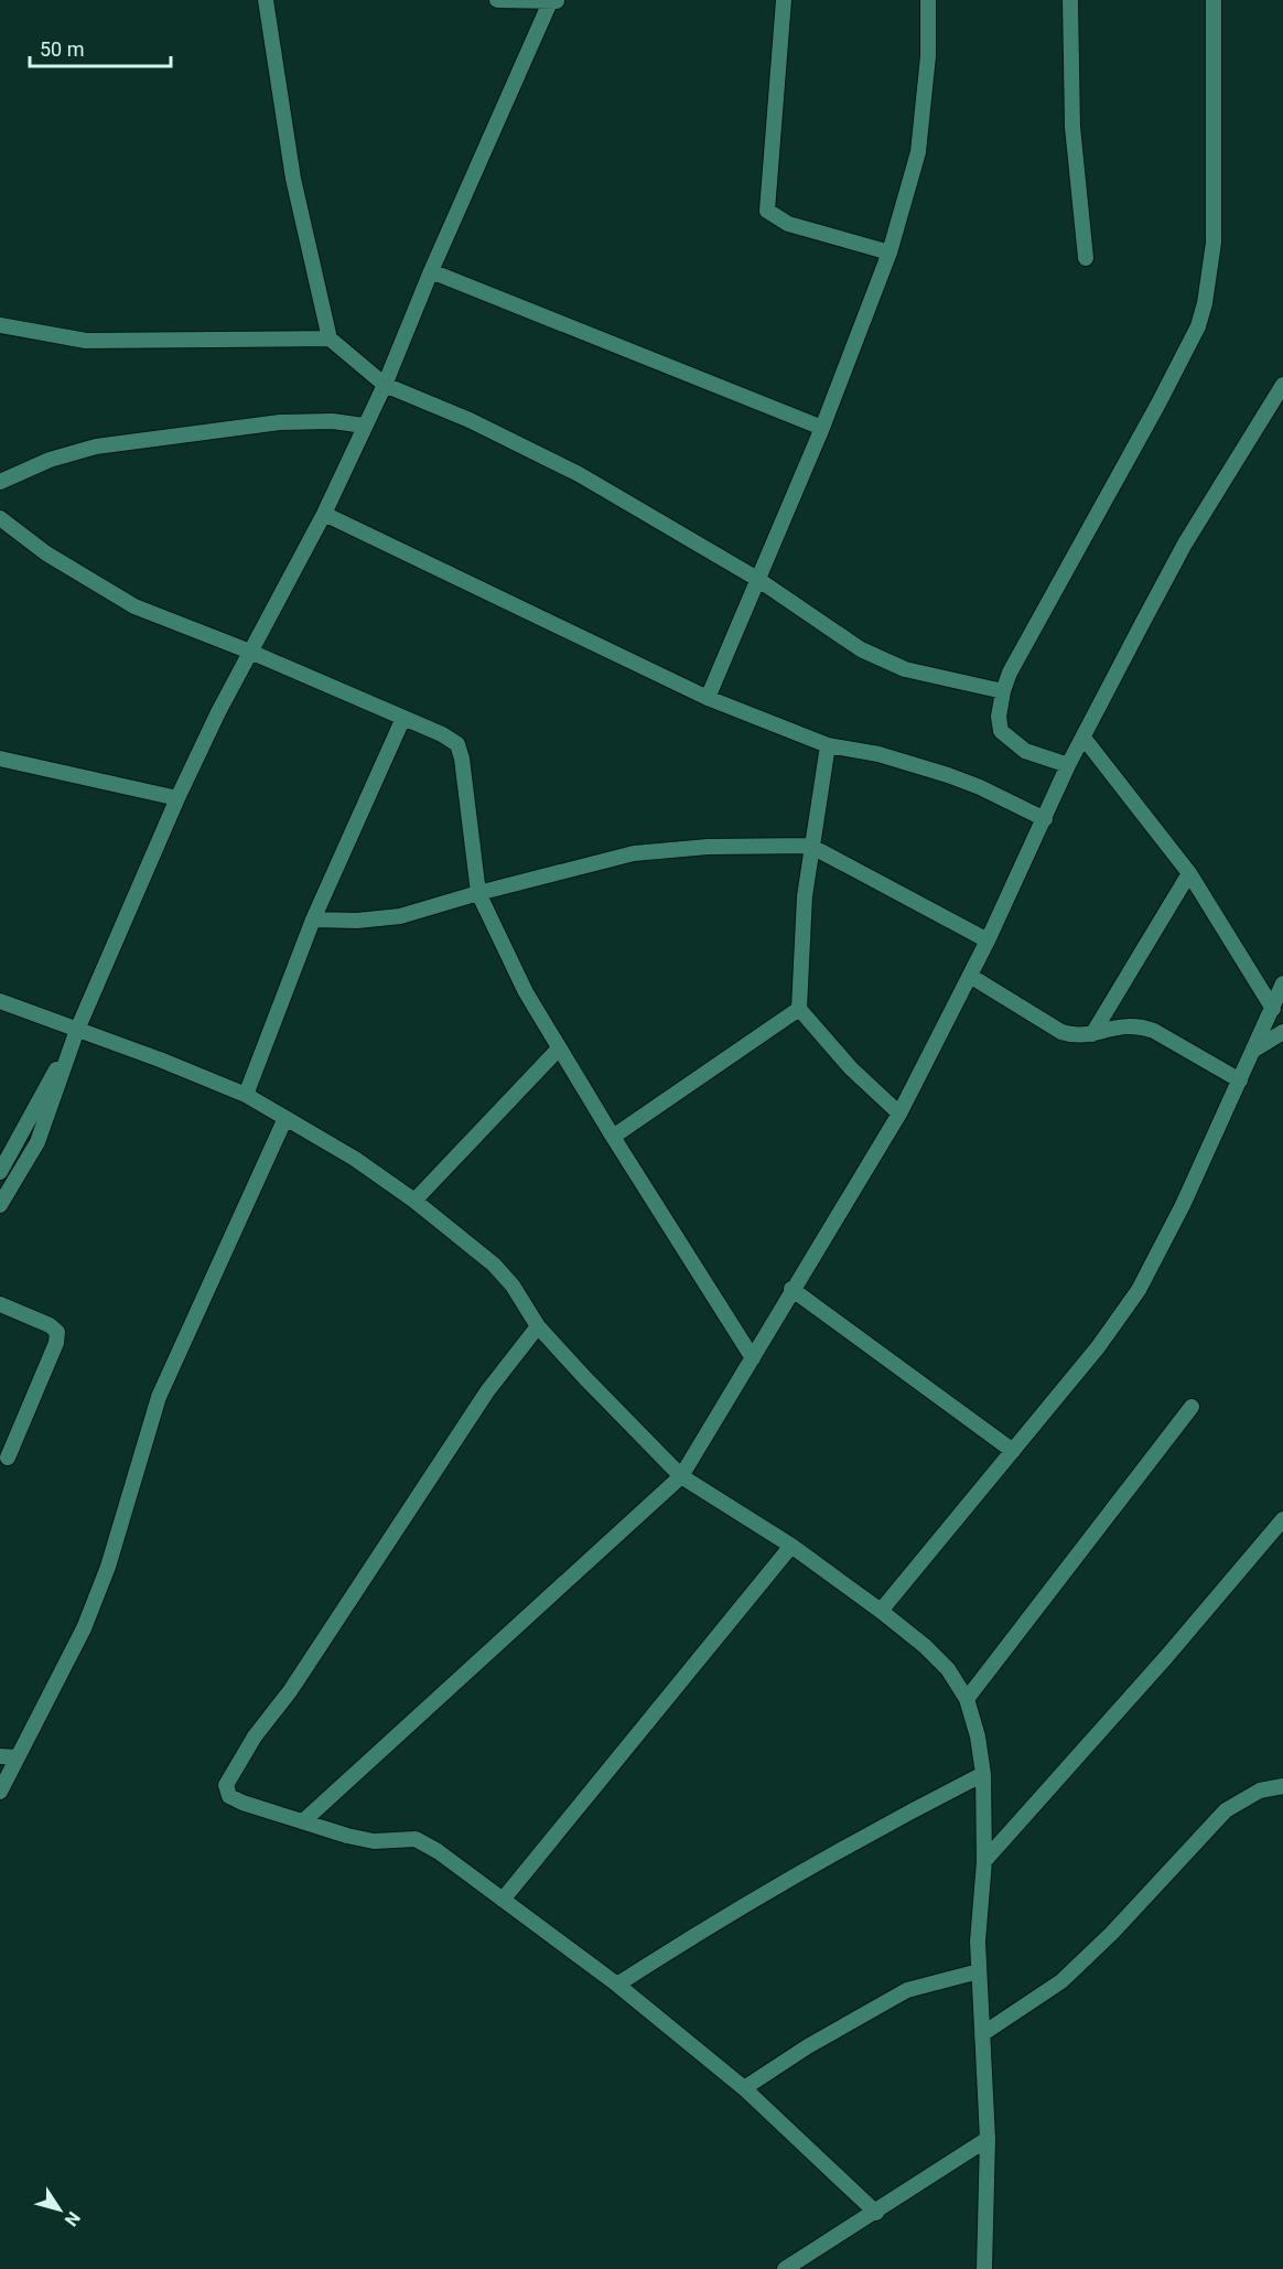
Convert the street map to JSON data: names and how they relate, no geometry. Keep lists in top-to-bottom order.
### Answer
{
  "scale_bar": "50 m",
  "north": "bottom right"
}
